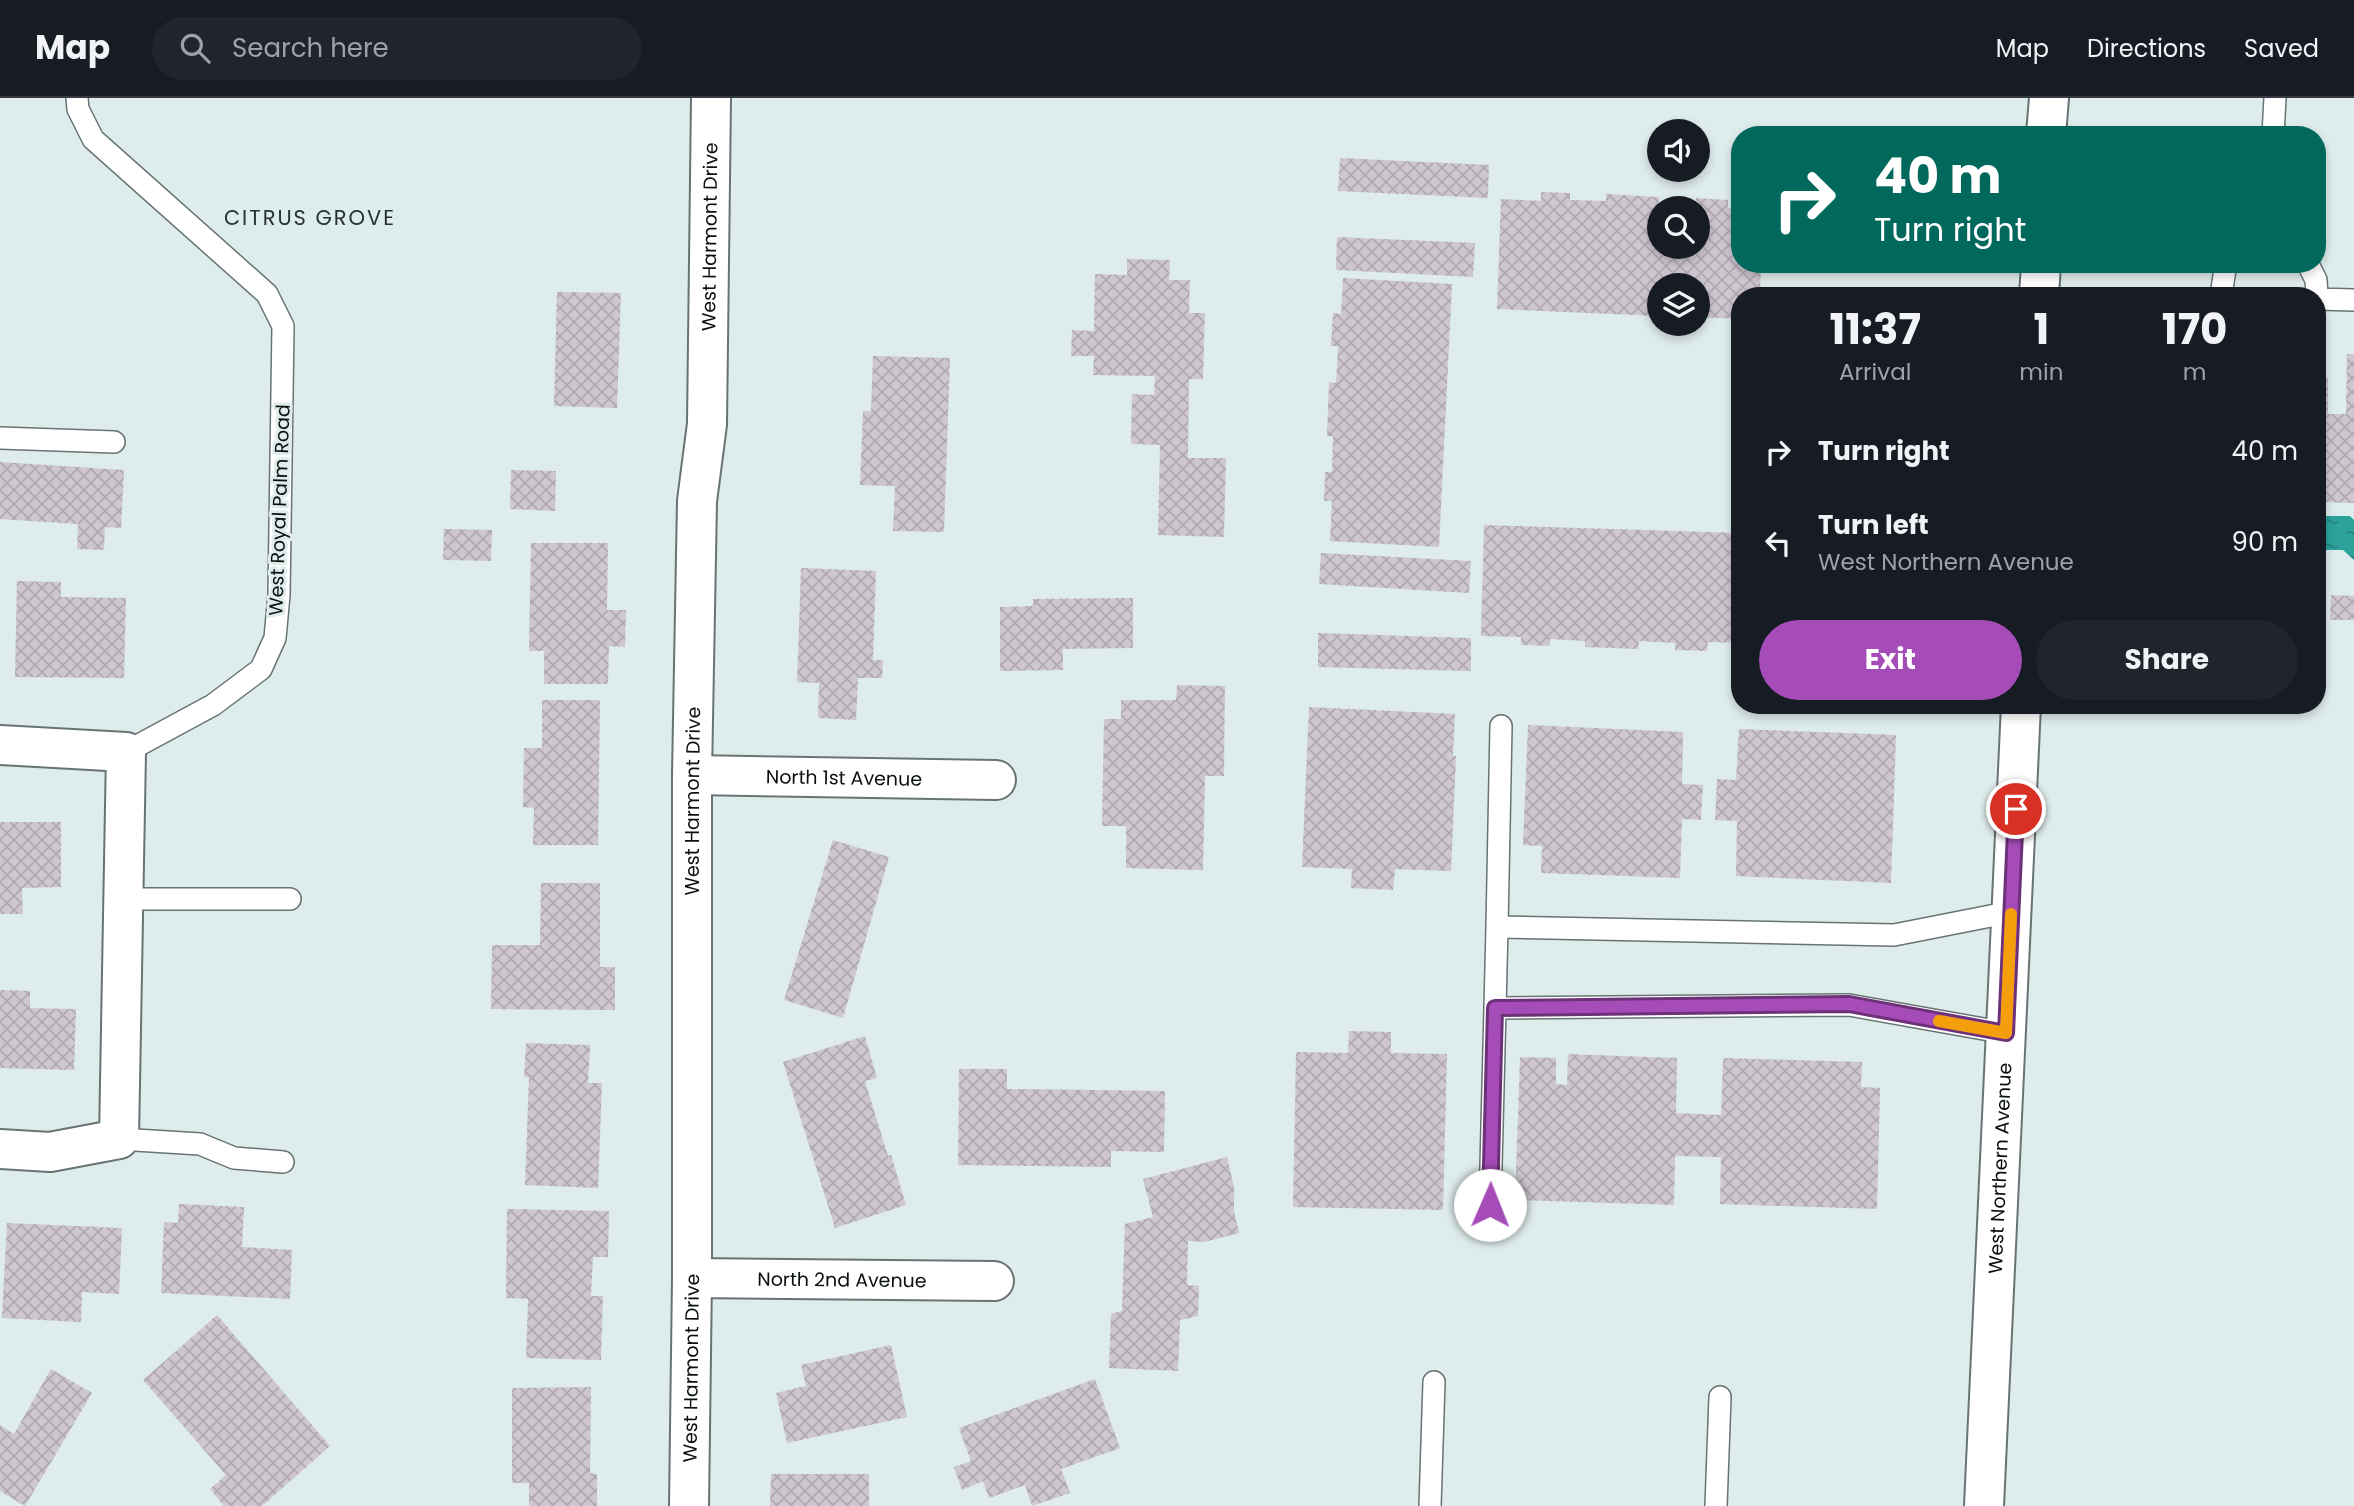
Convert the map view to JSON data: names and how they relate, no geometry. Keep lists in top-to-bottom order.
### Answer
{
  "streets": {
    "street": [
      "West Harmont Drive",
      "North 1st Avenue",
      "West Northern Avenue",
      "North 2nd Avenue"
    ],
    "lane": ["West Royal Palm Road"]
  },
  "crossings": [
    ["West Harmont Drive", "North 1st Avenue"],
    ["West Harmont Drive", "North 2nd Avenue"]
  ],
  "districts": ["CITRUS GROVE"],
  "page": {
    "header": "Map",
    "search": "Search here",
    "nav": ["Map", "Directions", "Saved"],
    "turn": ["40 m", "Turn right"],
    "eta": [
      "11:37",
      "Arrival",
      "1",
      "min",
      "170",
      "m"
    ],
    "list": [
      {
        "name": "Turn right",
        "value": "40 m"
      },
      {
        "name": "Turn left",
        "note": "West Northern Avenue",
        "value": "90 m"
      }
    ],
    "buttons": ["Exit", "Share"]
  }
}
